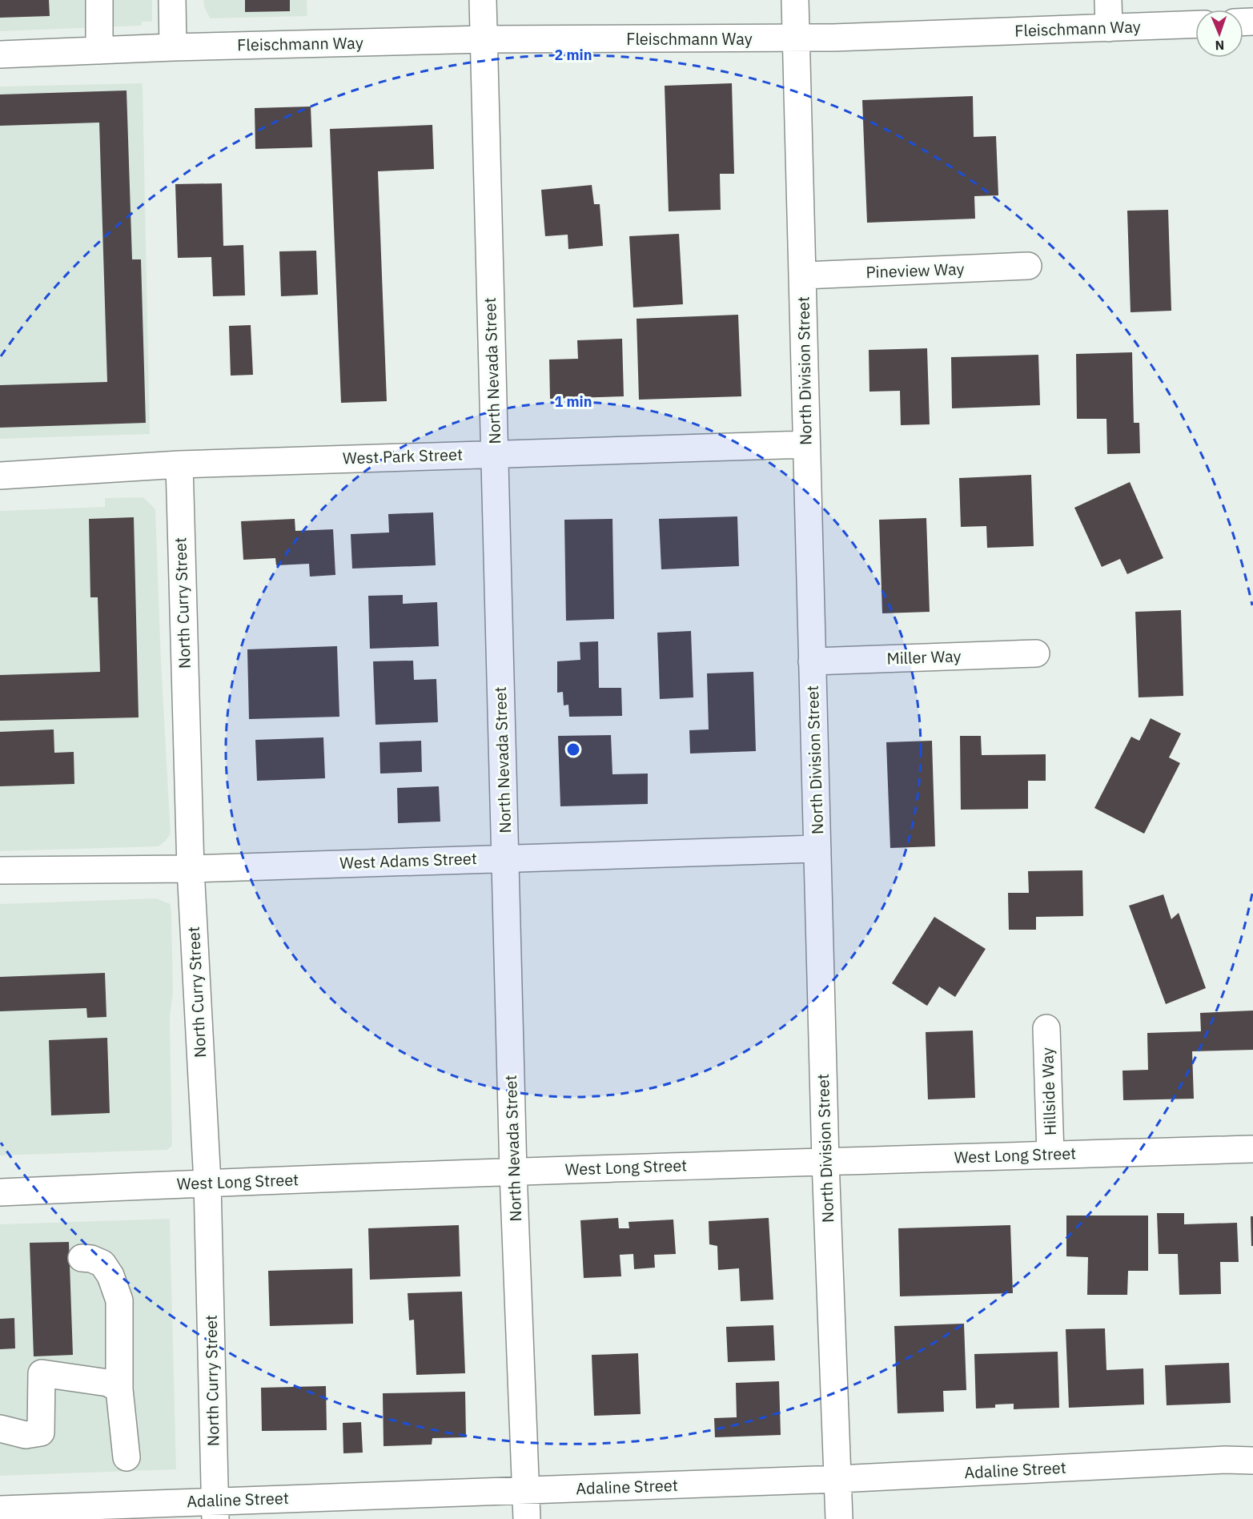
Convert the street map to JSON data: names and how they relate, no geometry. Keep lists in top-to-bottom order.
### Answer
{
  "streets": {
    "street": [
      "Fleischmann Way",
      "Pineview Way",
      "North Nevada Street",
      "North Division Street",
      "West Park Street",
      "North Curry Street",
      "Miller Way",
      "West Adams Street",
      "Hillside Way",
      "West Long Street",
      "Adaline Street"
    ]
  },
  "crossings": [
    ["Fleischmann Way", "North Nevada Street"],
    ["Fleischmann Way", "North Division Street"],
    ["Pineview Way", "North Division Street"],
    ["North Nevada Street", "West Park Street"],
    ["North Nevada Street", "West Adams Street"],
    ["North Nevada Street", "West Long Street"],
    ["North Nevada Street", "Adaline Street"],
    ["North Division Street", "West Park Street"],
    ["North Division Street", "Miller Way"],
    ["North Division Street", "West Adams Street"],
    ["North Division Street", "West Long Street"],
    ["North Division Street", "Adaline Street"],
    ["West Park Street", "North Curry Street"],
    ["North Curry Street", "West Adams Street"],
    ["North Curry Street", "West Long Street"],
    ["North Curry Street", "Adaline Street"],
    ["Hillside Way", "West Long Street"]
  ],
  "north": "bottom",
  "rings": ["2 min", "1 min"]
}
